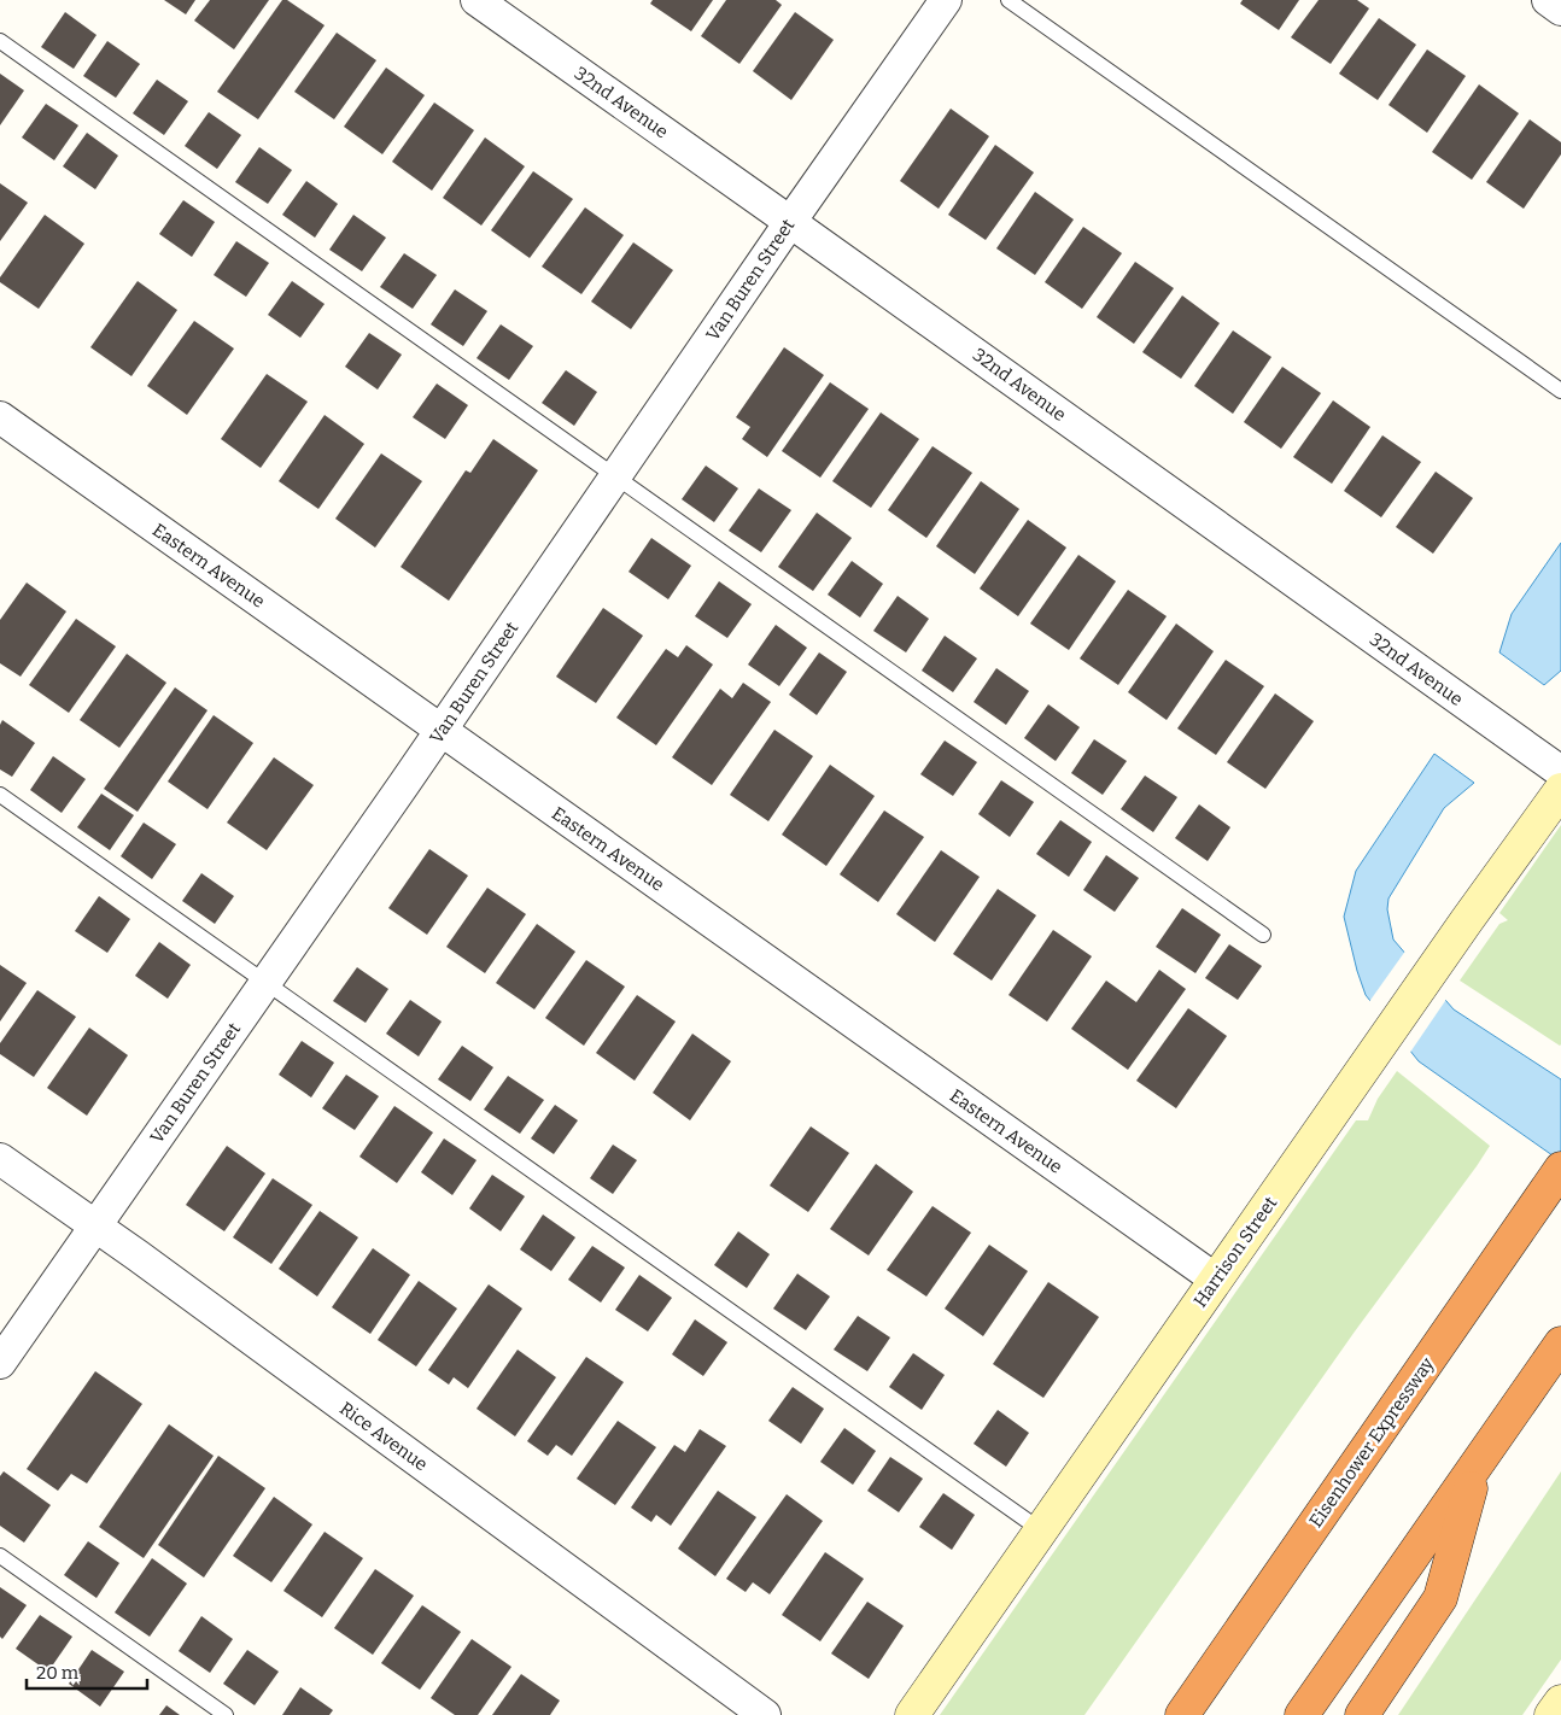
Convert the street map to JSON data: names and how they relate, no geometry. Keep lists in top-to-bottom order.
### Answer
{
  "streets": {
    "highway": ["Eisenhower Expressway"],
    "street": [
      "32nd Avenue",
      "Van Buren Street",
      "Eastern Avenue",
      "Harrison Street",
      "Rice Avenue"
    ]
  },
  "crossings": [
    ["32nd Avenue", "Van Buren Street"],
    ["Van Buren Street", "Eastern Avenue"],
    ["Van Buren Street", "Rice Avenue"],
    ["Eastern Avenue", "Harrison Street"]
  ],
  "scale_bar": "20 m"
}
